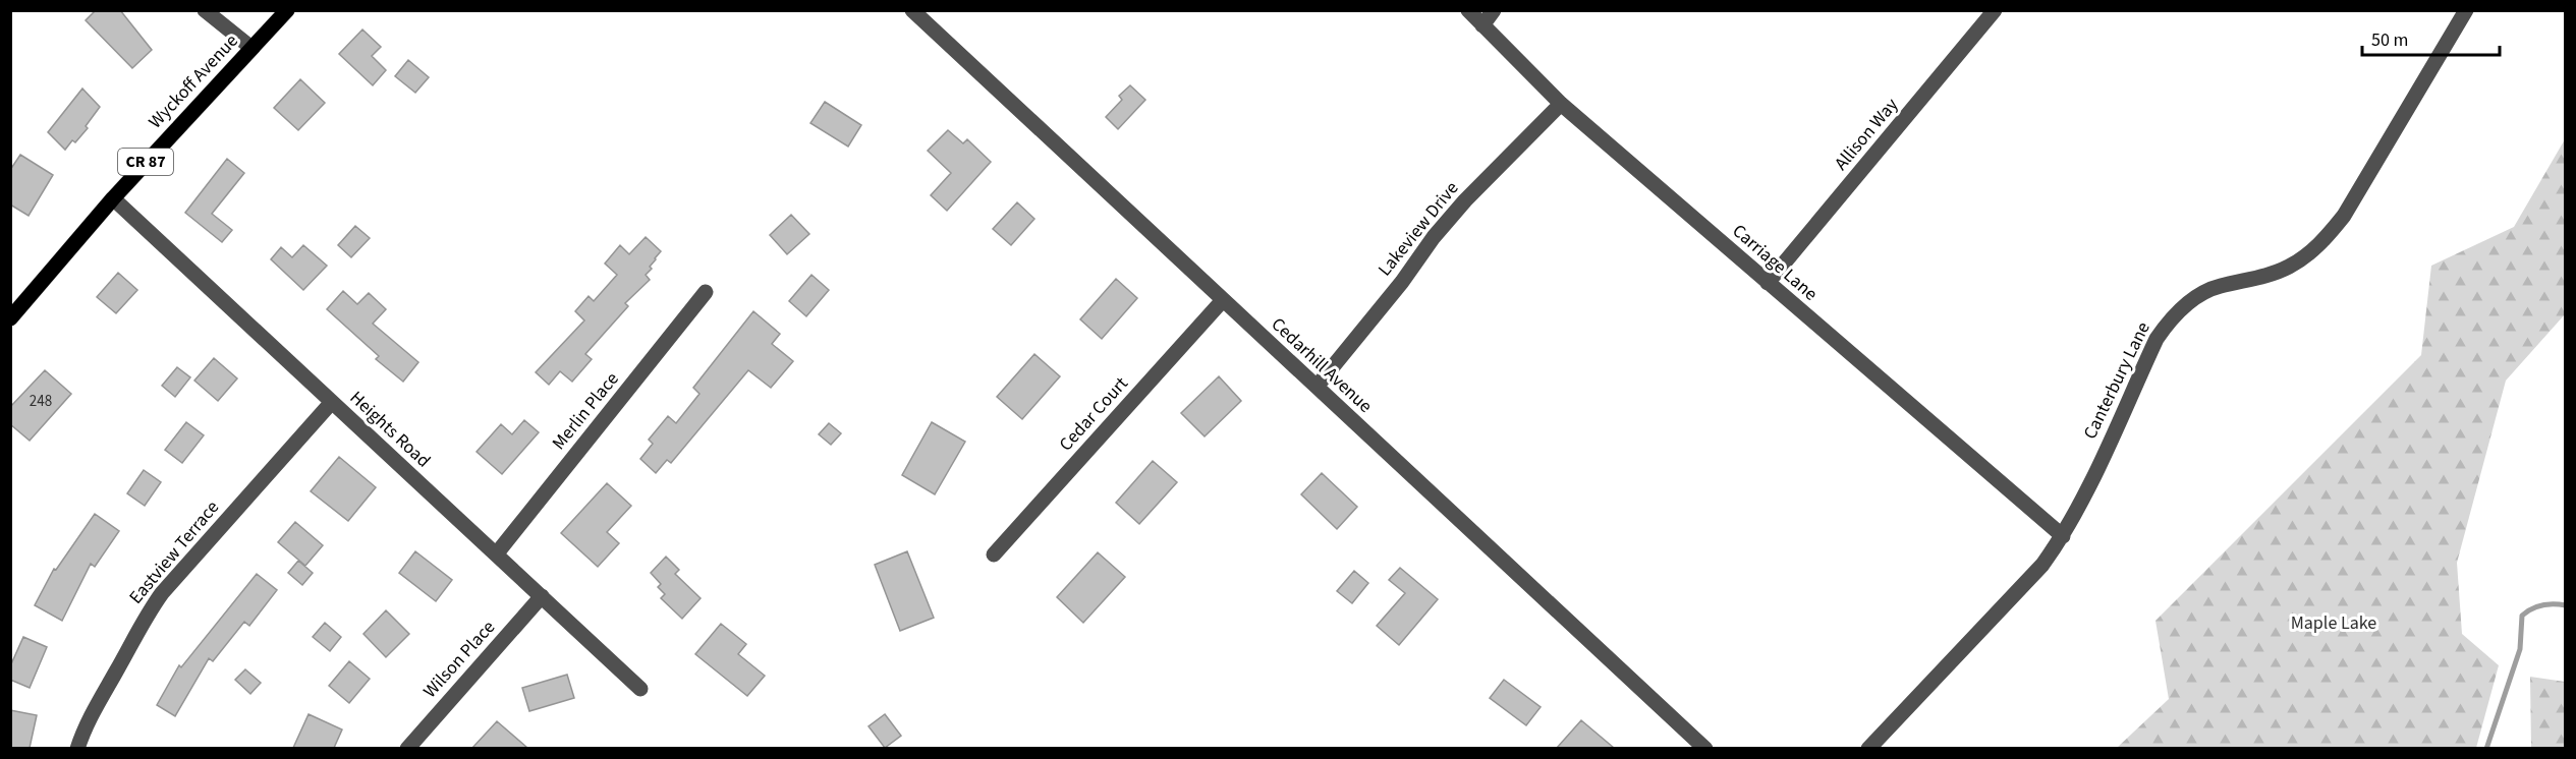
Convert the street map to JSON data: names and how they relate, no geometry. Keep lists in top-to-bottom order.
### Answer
{
  "streets": {
    "main road": ["Wyckoff Avenue", "CR 87"],
    "street": [
      "Allison Way",
      "Lakeview Drive",
      "Carriage Lane",
      "Cedarhill Avenue",
      "Canterbury Lane",
      "Merlin Place",
      "Cedar Court",
      "Heights Road",
      "Eastview Terrace",
      "Wilson Place"
    ]
  },
  "crossings": [
    ["Wyckoff Avenue", "Heights Road"],
    ["Allison Way", "Carriage Lane"],
    ["Lakeview Drive", "Carriage Lane"],
    ["Lakeview Drive", "Cedarhill Avenue"],
    ["Carriage Lane", "Canterbury Lane"],
    ["Cedarhill Avenue", "Cedar Court"],
    ["Merlin Place", "Heights Road"],
    ["Heights Road", "Eastview Terrace"],
    ["Heights Road", "Wilson Place"]
  ],
  "parks": ["Maple Lake"],
  "house_numbers": ["248"],
  "scale_bar": "50 m"
}
